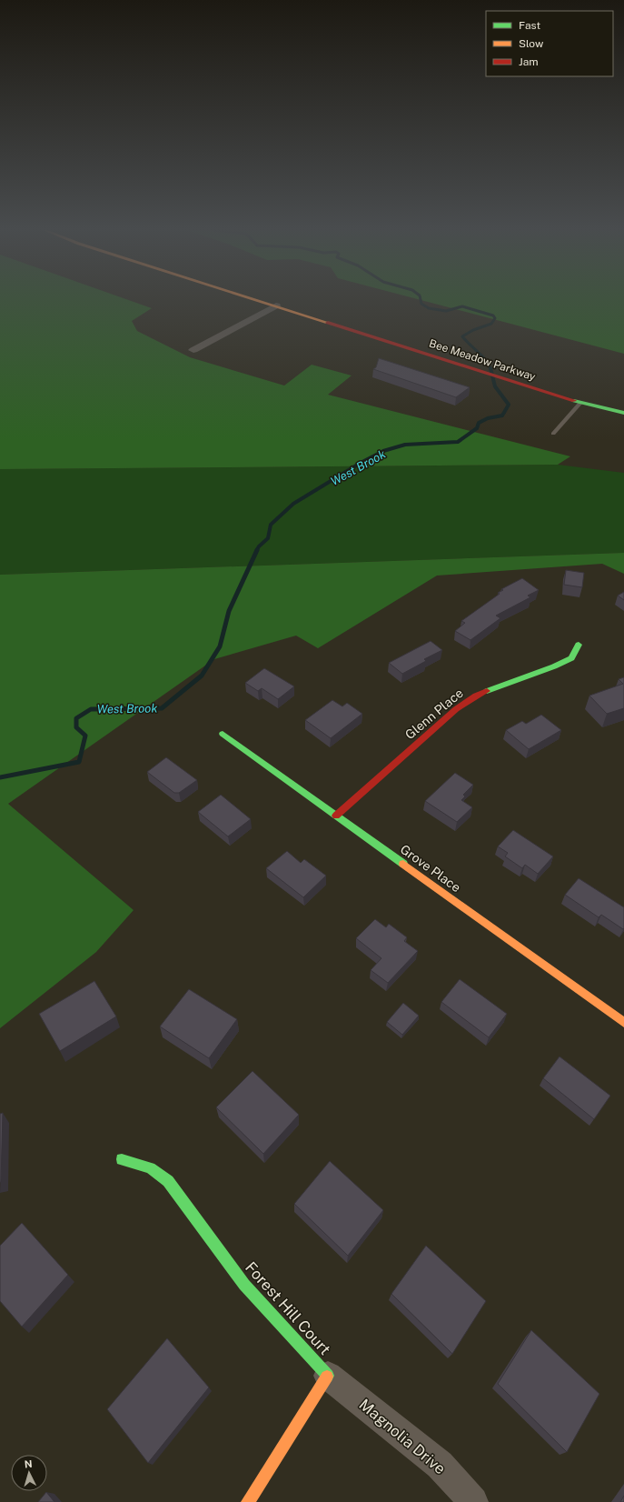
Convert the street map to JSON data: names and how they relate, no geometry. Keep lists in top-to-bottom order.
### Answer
{
  "streets": {
    "street": [
      "Bee Meadow Parkway",
      "Glenn Place",
      "Grove Place",
      "Forest Hill Court",
      "Magnolia Drive"
    ]
  },
  "crossings": [
    ["Glenn Place", "Grove Place"],
    ["Forest Hill Court", "Magnolia Drive"]
  ],
  "water": ["West Brook"],
  "legend": ["Fast", "Slow", "Jam"],
  "north": "top"
}
